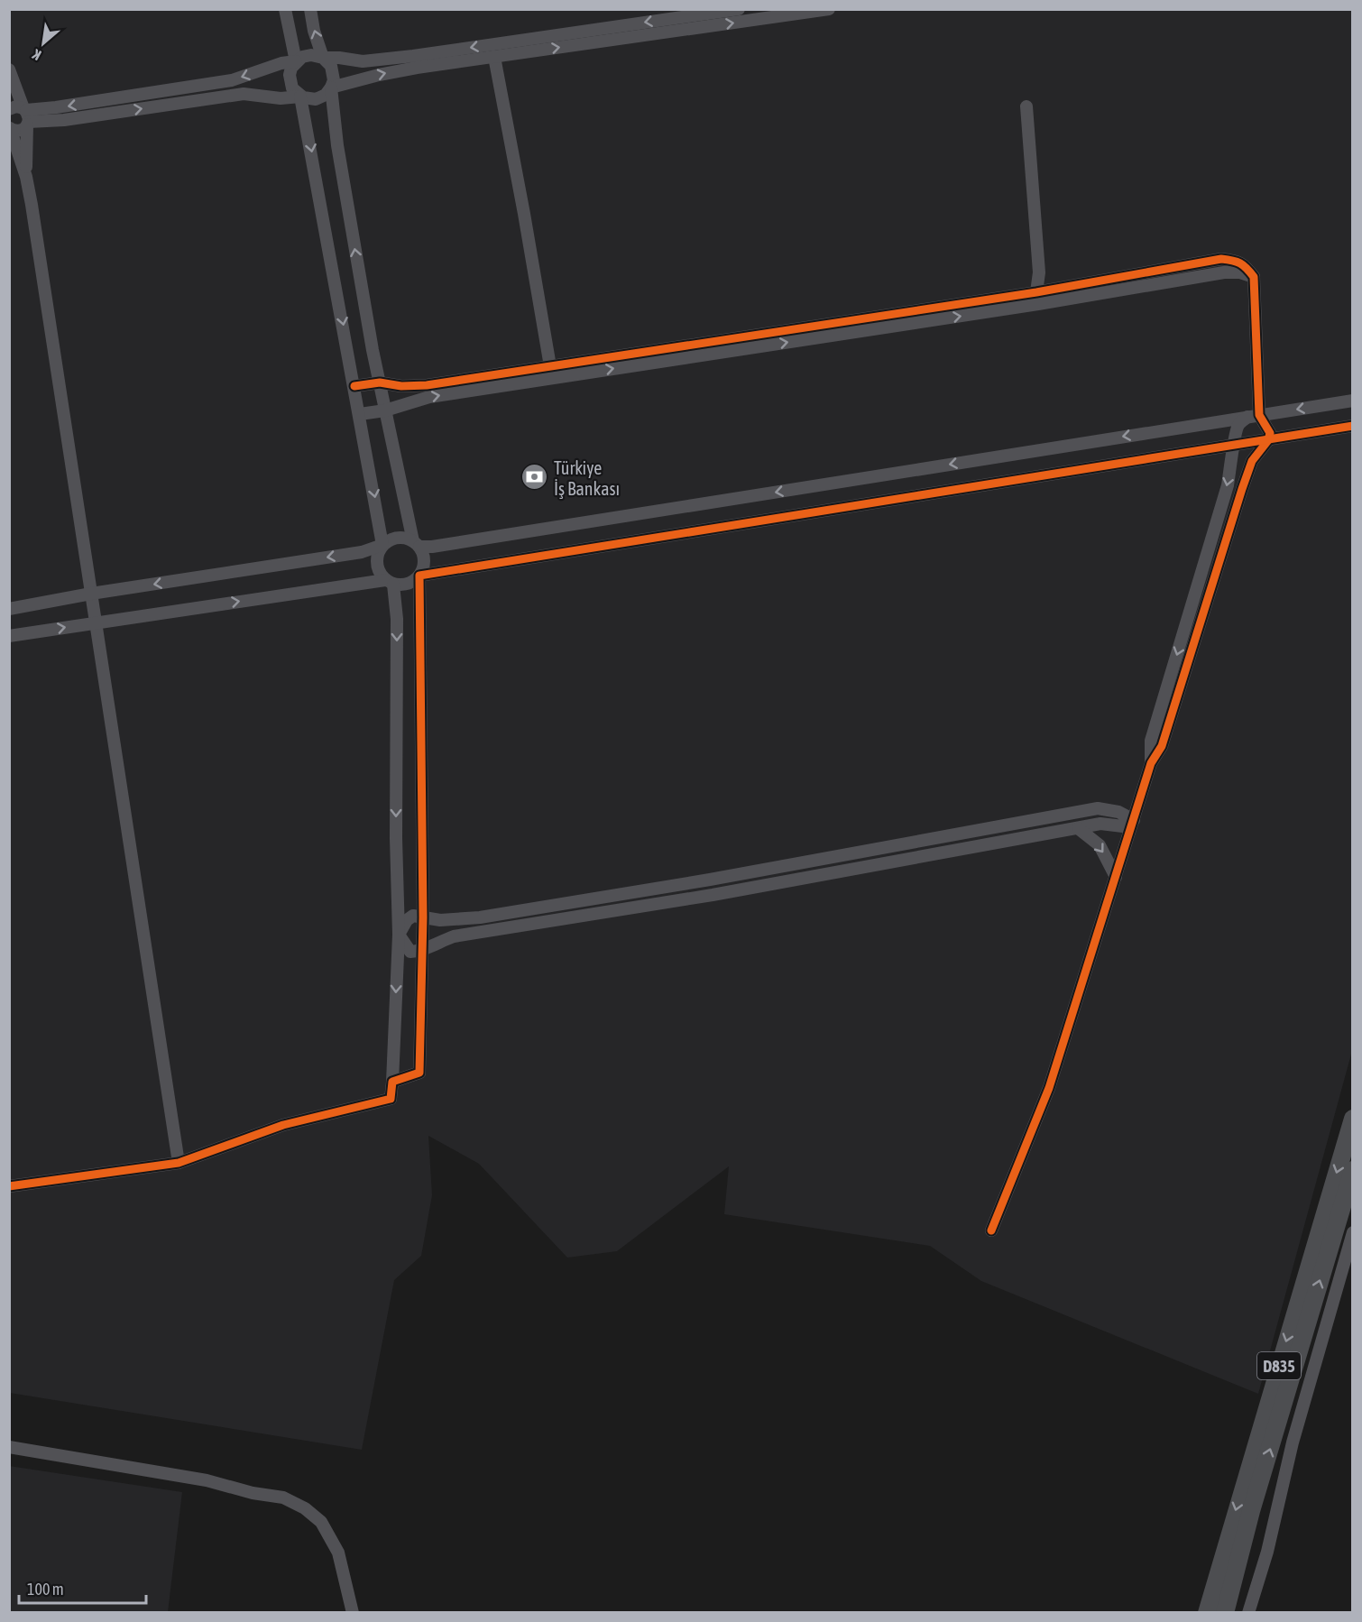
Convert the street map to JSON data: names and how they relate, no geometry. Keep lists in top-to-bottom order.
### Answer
{
  "streets": {
    "highway": ["D835"]
  },
  "places": {
    "bank": ["Türkiye İş Bankası"]
  },
  "scale_bar": "100 m",
  "north": "bottom left"
}
